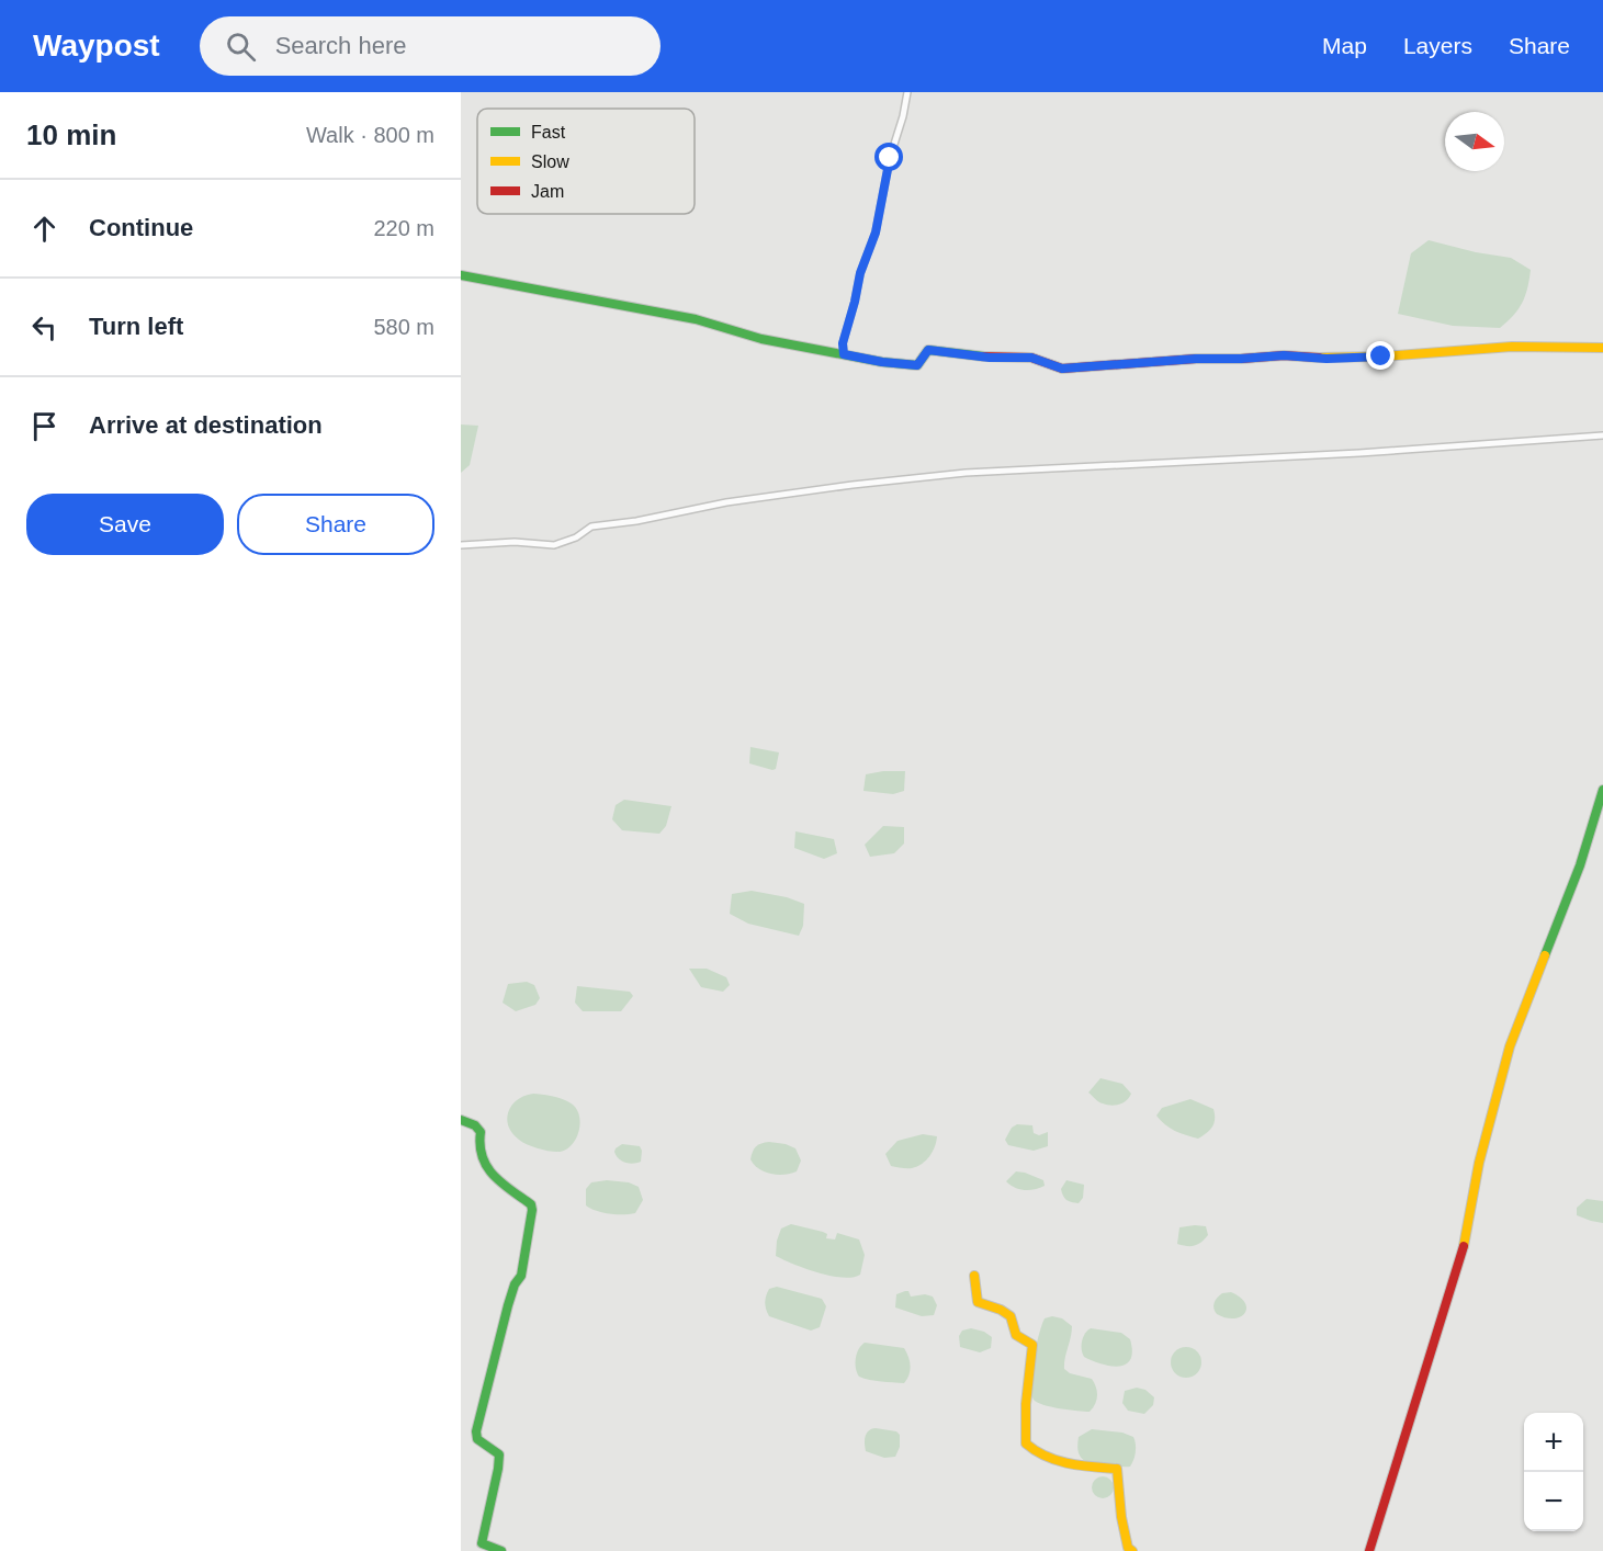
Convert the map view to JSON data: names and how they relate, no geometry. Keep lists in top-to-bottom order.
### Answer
{
  "legend": ["Fast", "Slow", "Jam"],
  "north": "right",
  "page": {
    "header": "Waypost",
    "search": "Search here",
    "nav": ["Map", "Layers", "Share"],
    "heading": ["10 min", "Walk · 800 m"],
    "list": [
      ["Continue", "220 m"],
      ["Turn left", "580 m"],
      "Arrive at destination"
    ],
    "buttons": ["Save", "Share"],
    "map_buttons": ["+", "−"]
  }
}
